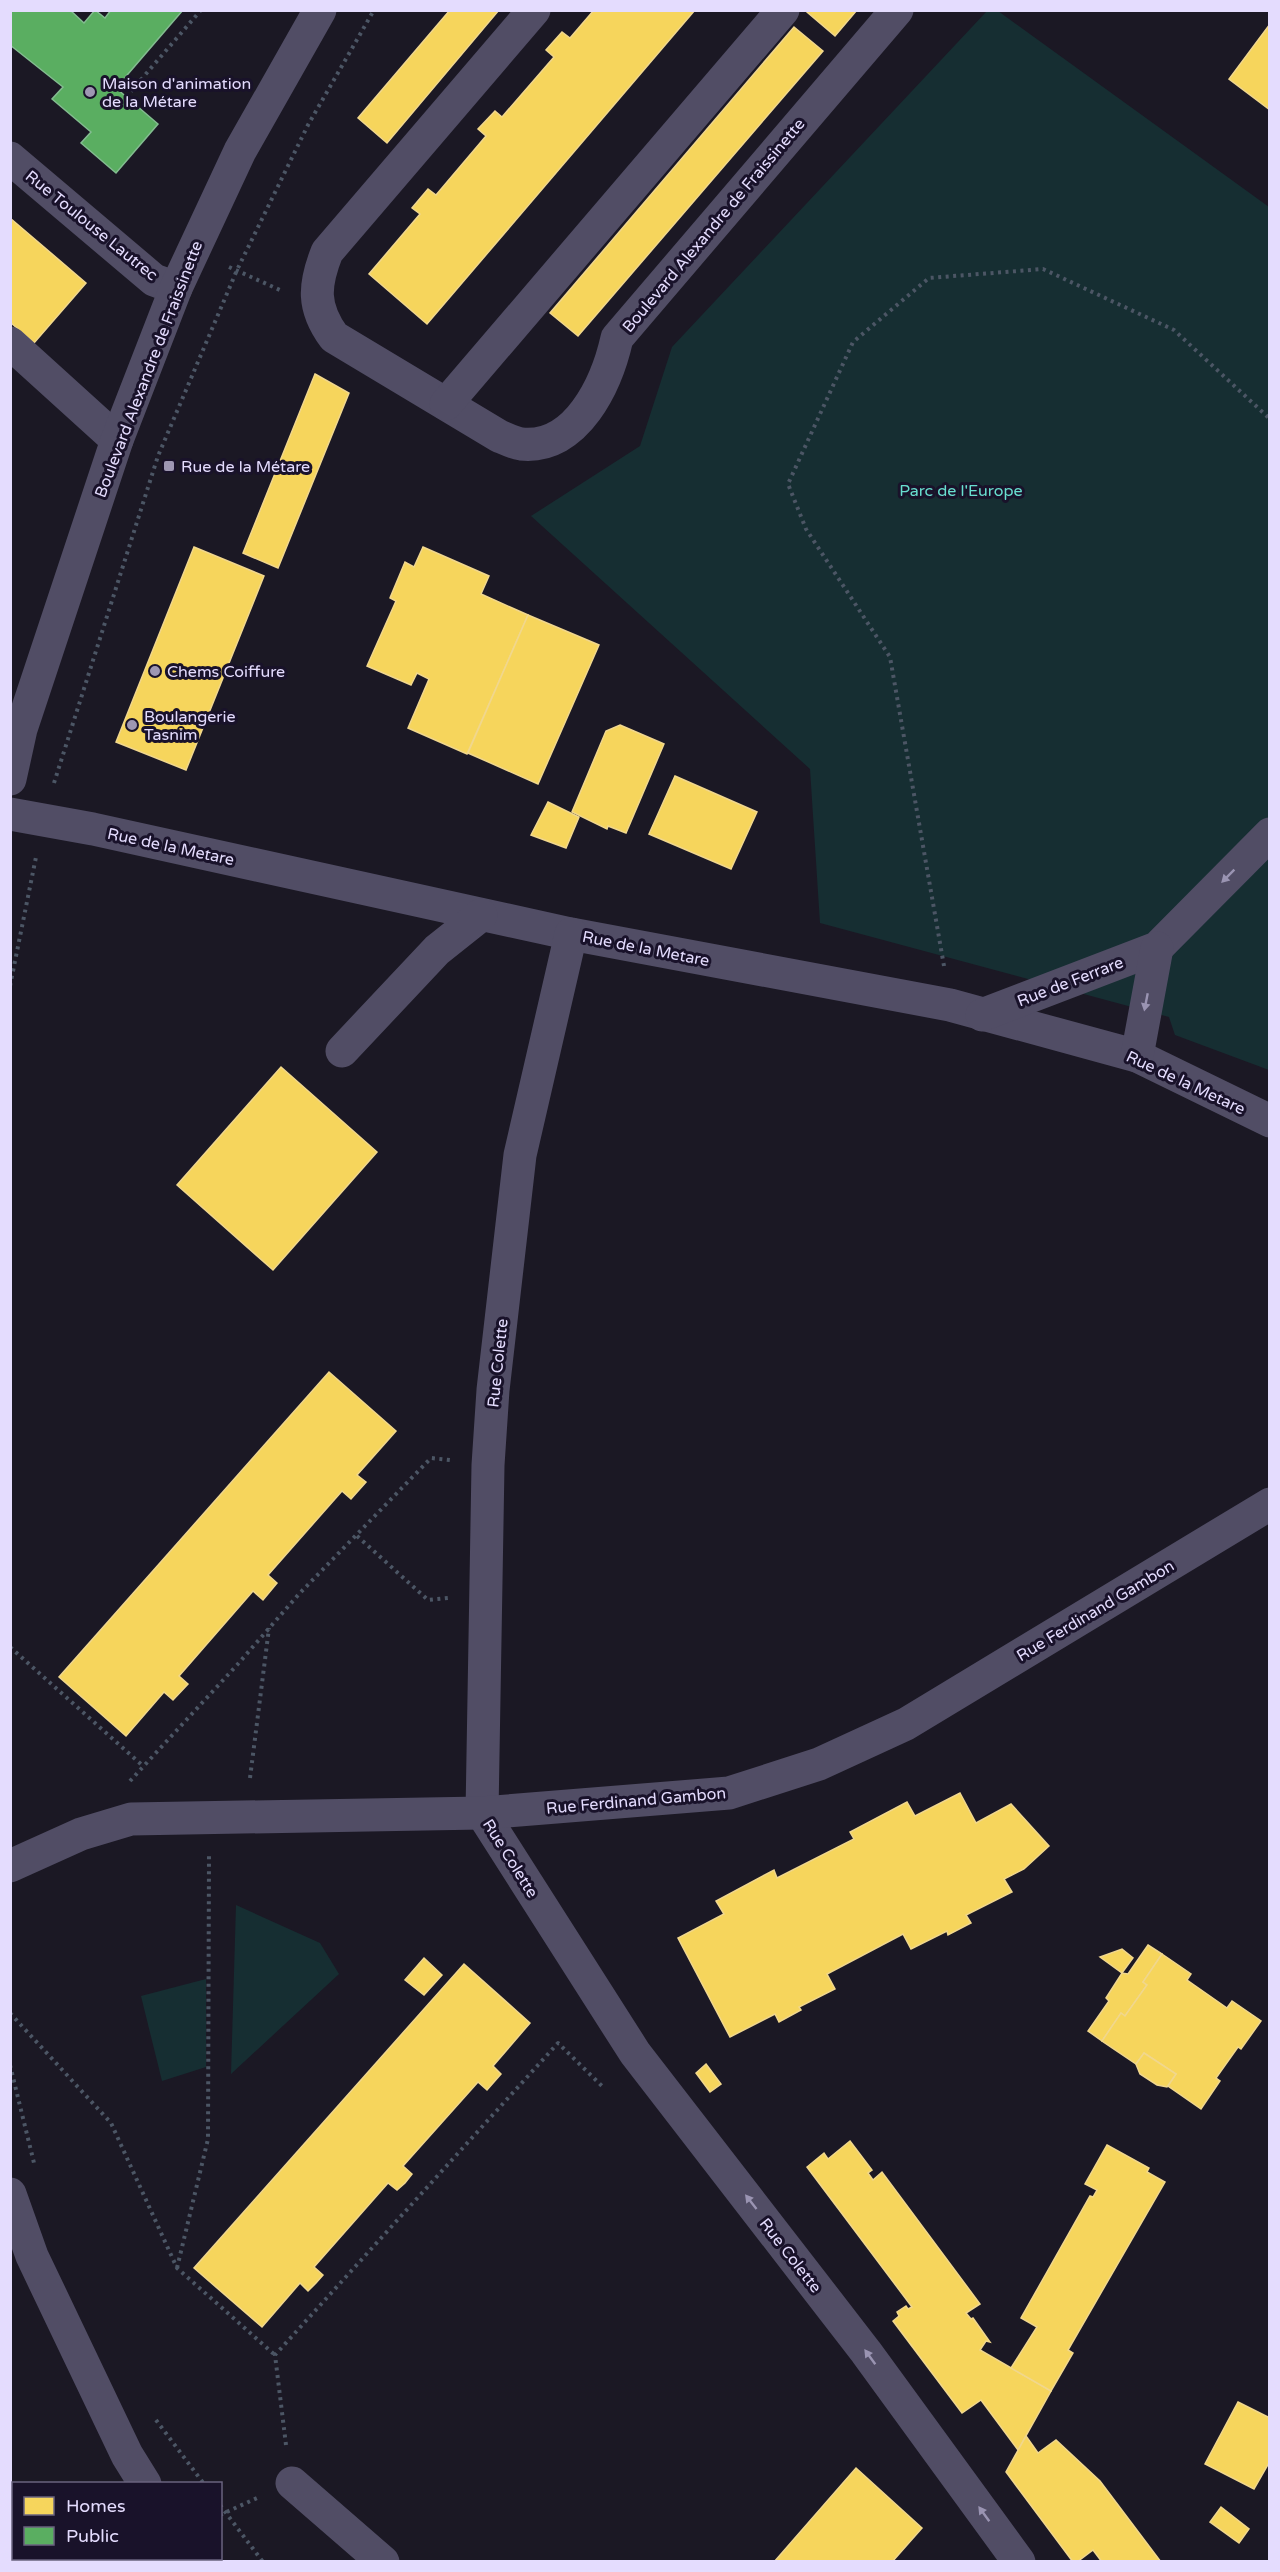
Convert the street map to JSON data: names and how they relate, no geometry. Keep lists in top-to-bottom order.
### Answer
{
  "streets": {
    "street": [
      "Rue Toulouse Lautrec",
      "Boulevard Alexandre de Fraissinette",
      "Rue de la Metare",
      "Rue de Ferrare",
      "Rue Colette",
      "Rue Ferdinand Gambon"
    ]
  },
  "crossings": [
    ["Rue Toulouse Lautrec", "Boulevard Alexandre de Fraissinette"],
    ["Rue de la Metare", "Rue de Ferrare"],
    ["Rue de la Metare", "Rue Colette"],
    ["Rue Colette", "Rue Ferdinand Gambon"]
  ],
  "one_way": ["Rue de Ferrare", "Rue Colette"],
  "parks": ["Parc de l'Europe"],
  "places": {
    "other": ["Maison d'animation de la Métare", "Chems Coiffure", "Boulangerie Tasnim"],
    "transit": ["Rue de la Métare"]
  },
  "legend": ["Homes", "Public"]
}
